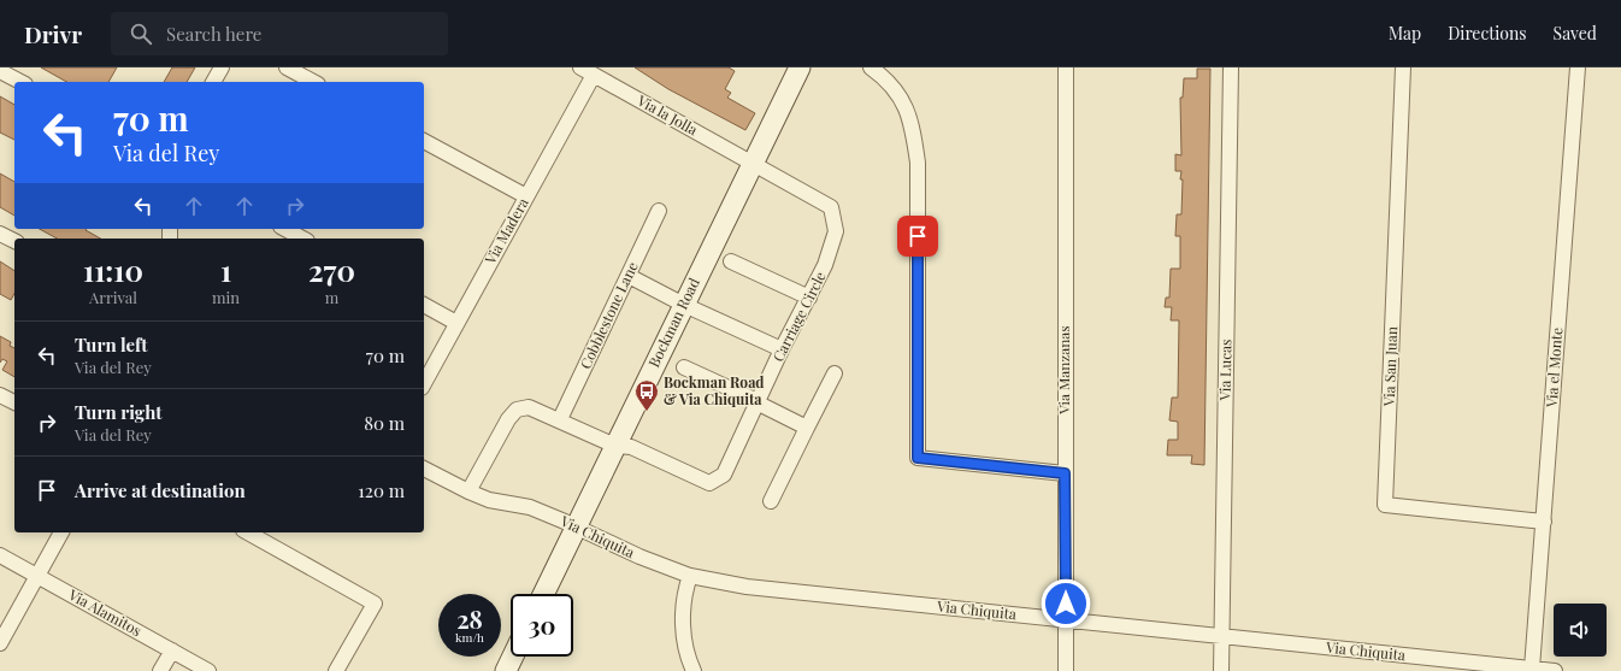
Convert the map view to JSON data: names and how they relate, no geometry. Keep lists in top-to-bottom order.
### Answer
{
  "streets": {
    "street": [
      "Via la Jolla",
      "Via Madera",
      "Cobblestone Lane",
      "Carriage Circle",
      "Bockman Road",
      "Via San Juan",
      "Via el Monte",
      "Via Manzanas",
      "Via Lucas",
      "Via Chiquita",
      "Via Alamitos"
    ]
  },
  "crossings": [
    ["Via la Jolla", "Via Madera"],
    ["Via la Jolla", "Carriage Circle"],
    ["Via la Jolla", "Bockman Road"],
    ["Carriage Circle", "Bockman Road"],
    ["Bockman Road", "Via Chiquita"],
    ["Via San Juan", "Via el Monte"],
    ["Via el Monte", "Via Chiquita"],
    ["Via Manzanas", "Via Chiquita"],
    ["Via Lucas", "Via Chiquita"]
  ],
  "places": {
    "bus stop": ["Bockman Road & Via Chiquita"]
  },
  "page": {
    "header": "Drivr",
    "search": "Search here",
    "nav": ["Map", "Directions", "Saved"],
    "turn": ["70 m", "Via del Rey"],
    "eta": [
      "11:10",
      "Arrival",
      "1",
      "min",
      "270",
      "m"
    ],
    "list": [
      {
        "name": "Turn left",
        "note": "Via del Rey",
        "value": "70 m"
      },
      {
        "name": "Turn right",
        "note": "Via del Rey",
        "value": "80 m"
      },
      {
        "name": "Arrive at destination",
        "value": "120 m"
      }
    ],
    "speed": "28 km/h",
    "limit": "30"
  }
}
